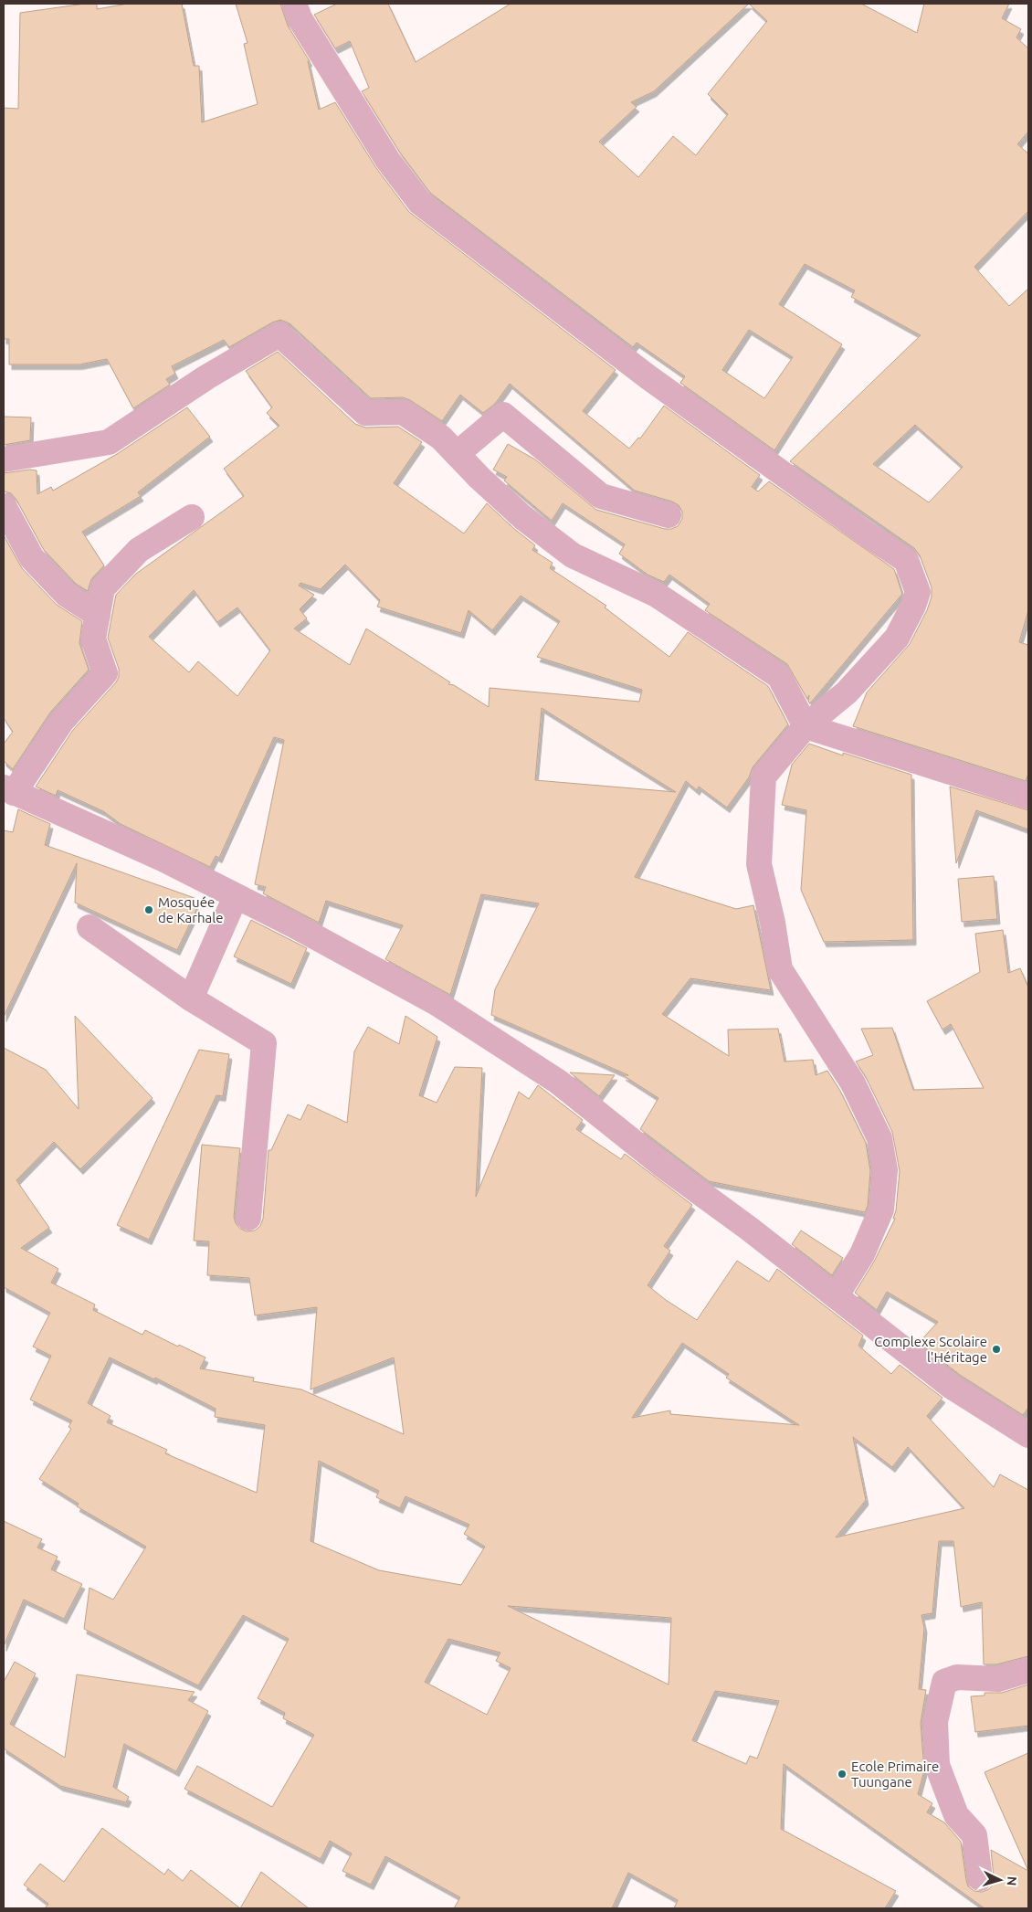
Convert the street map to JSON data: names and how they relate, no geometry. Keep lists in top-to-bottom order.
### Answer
{
  "places": ["Mosquée de Karhale", "Complexe Scolaire l'Héritage", "Ecole Primaire Tuungane"],
  "north": "right"
}
